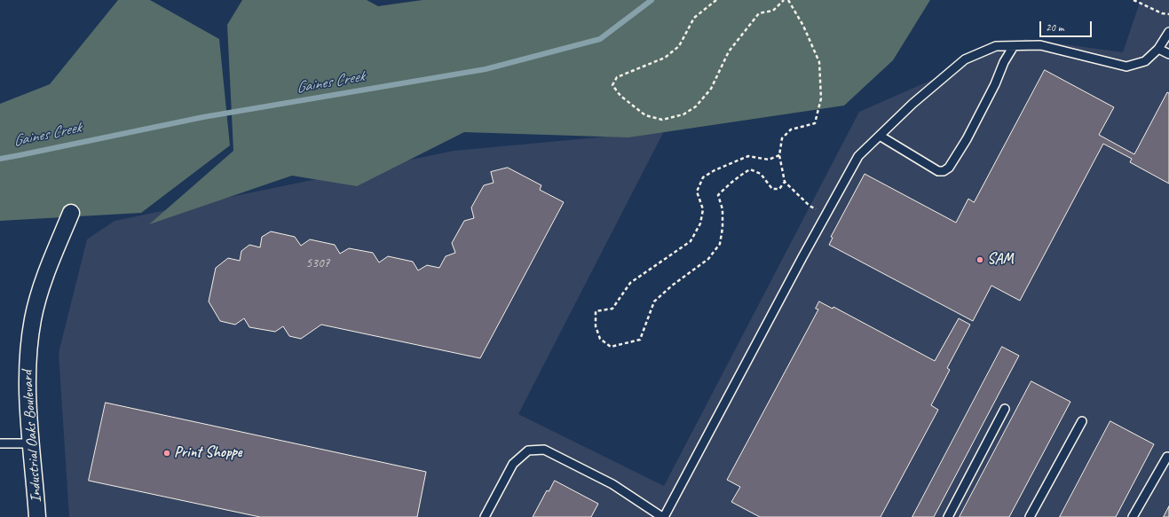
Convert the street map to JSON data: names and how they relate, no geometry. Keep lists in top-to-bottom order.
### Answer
{
  "streets": {
    "street": ["Industrial Oaks Boulevard"]
  },
  "water": ["Gaines Creek"],
  "places": ["SAM", "Print Shoppe"],
  "house_numbers": ["5307"],
  "scale_bar": "20 m"
}
